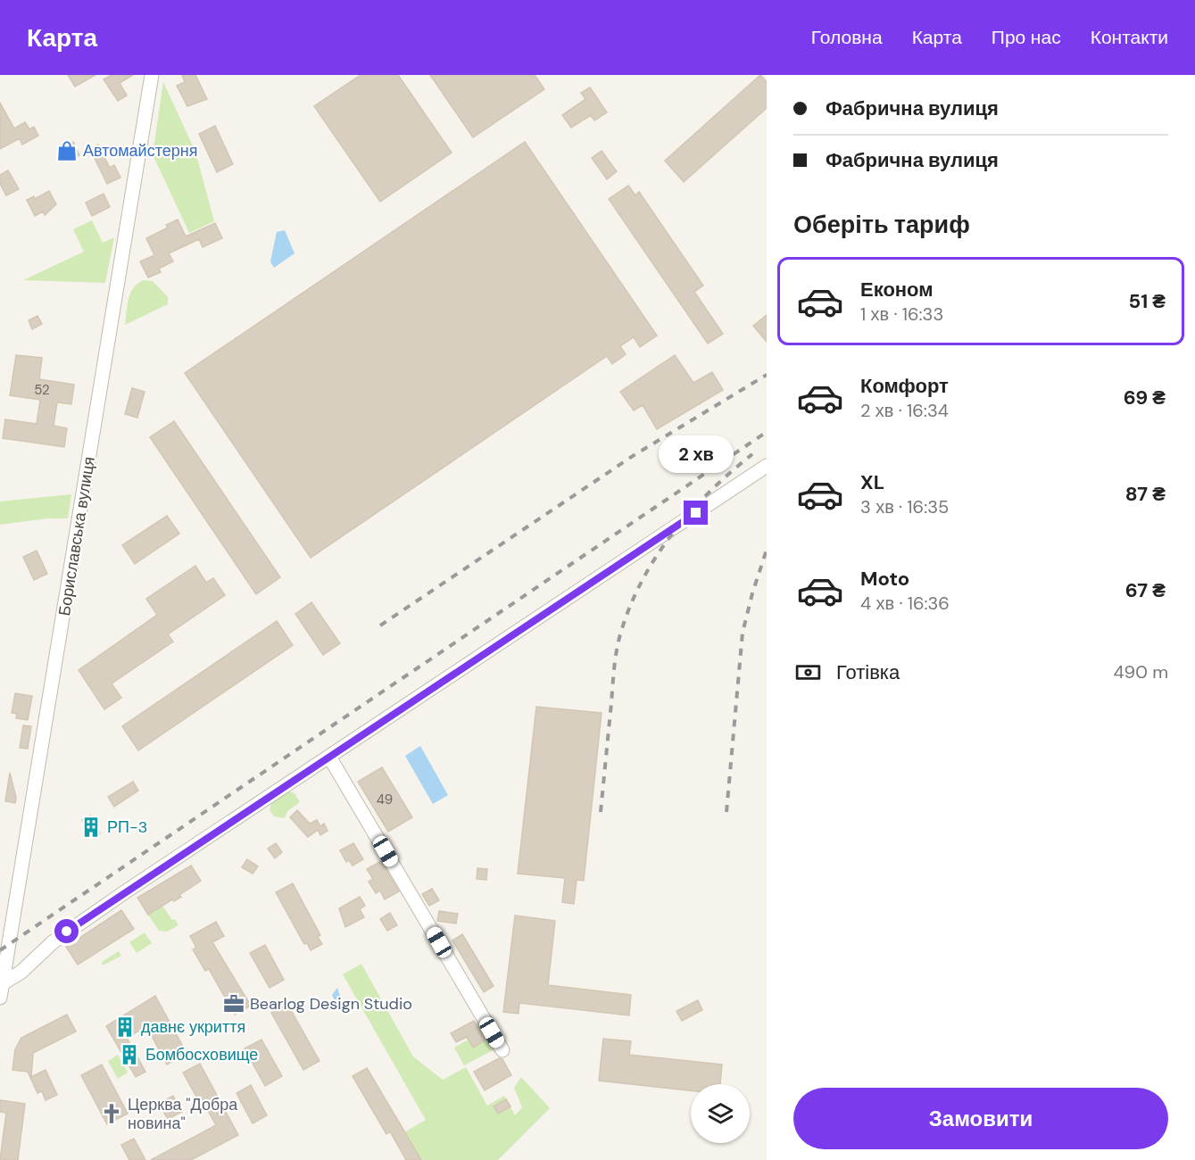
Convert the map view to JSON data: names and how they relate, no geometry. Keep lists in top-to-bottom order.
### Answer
{
  "streets": {
    "street": ["Бориславська вулиця"]
  },
  "places": {
    "shop": ["Автомайстерня"],
    "building": ["РП-3", "давнє укриття", "Бомбосховище"],
    "office": ["Bearlog Design Studio"],
    "church": ["Церква \"Добра новина\""]
  },
  "house_numbers": ["52", "49"],
  "page": {
    "header": "Карта",
    "nav": [
      "Головна",
      "Карта",
      "Про нас",
      "Контакти"
    ],
    "banner": ["Фабрична вулиця", "Фабрична вулиця"],
    "heading": "Оберіть тариф",
    "list": [
      {
        "name": "Економ",
        "note": "1 хв · 16:33",
        "value": "51 ₴"
      },
      {
        "name": "Комфорт",
        "note": "2 хв · 16:34",
        "value": "69 ₴"
      },
      {
        "name": "XL",
        "note": "3 хв · 16:35",
        "value": "87 ₴"
      },
      {
        "name": "Moto",
        "note": "4 хв · 16:36",
        "value": "67 ₴"
      }
    ],
    "bubble": "2 хв",
    "pay": ["Готівка", "490 m"],
    "buttons": "Замовити"
  }
}
